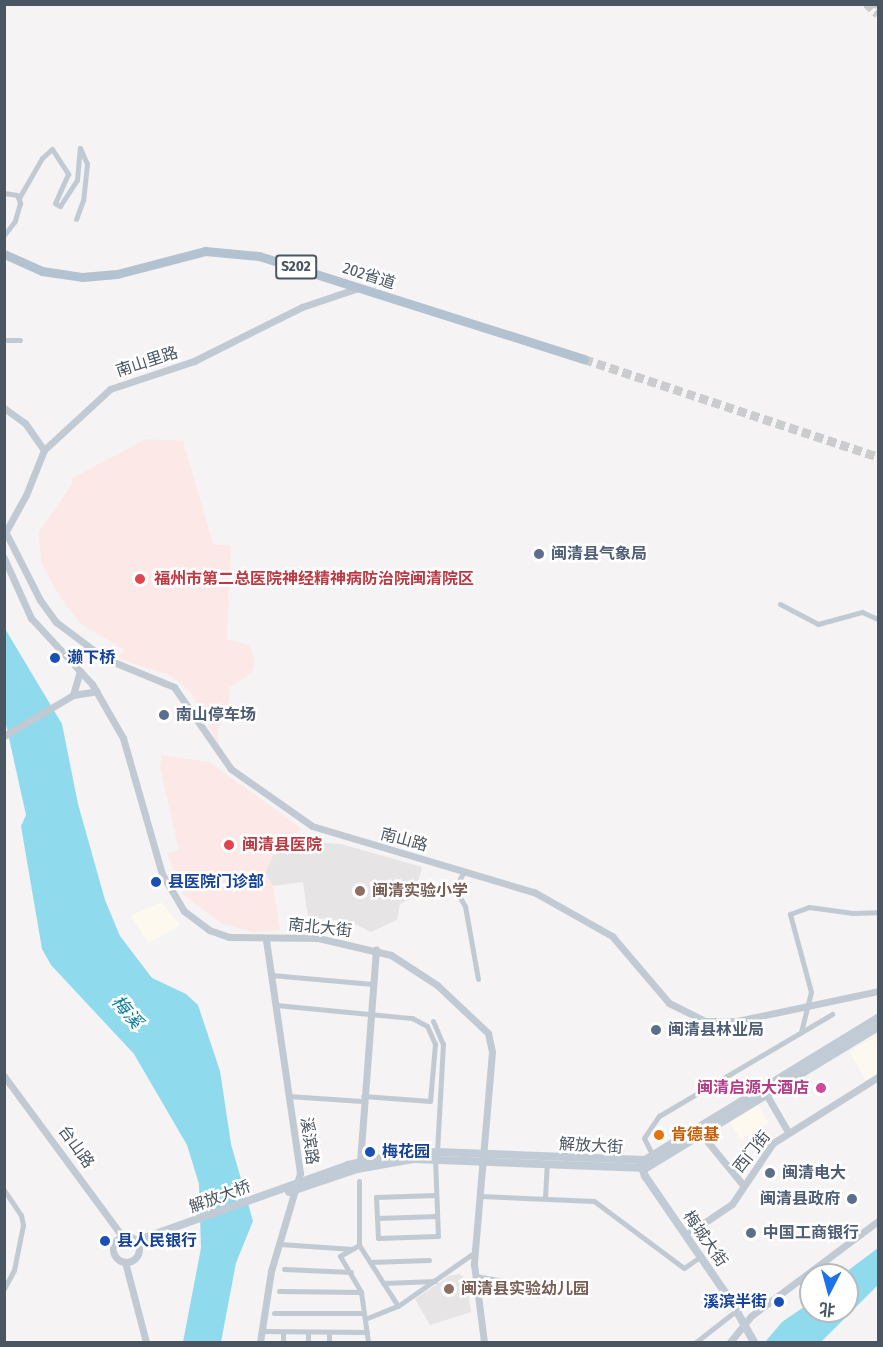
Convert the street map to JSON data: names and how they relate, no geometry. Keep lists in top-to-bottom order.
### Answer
{
  "streets": {
    "main road": [
      "S202",
      "202省道",
      "解放大街",
      "解放大桥",
      "梅城大街"
    ],
    "street": [
      "南山里路",
      "南山路",
      "南北大街",
      "溪滨路",
      "台山路",
      "西门街"
    ]
  },
  "crossings": [
    ["202省道", "南山里路"],
    ["南山里路", "南山路"],
    ["南北大街", "溪滨路"],
    ["南北大街", "解放大街"],
    ["溪滨路", "解放大街"],
    ["解放大街", "解放大桥"],
    ["解放大街", "梅城大街"],
    ["台山路", "解放大桥"],
    ["西门街", "梅城大街"]
  ],
  "water": ["梅溪"],
  "places": [
    "闽清县气象局",
    "福州市第二总医院神经精神病防治院闽清院区",
    "濑下桥",
    "南山停车场",
    "闽清县医院",
    "县医院门诊部",
    "闽清实验小学",
    "闽清县林业局",
    "闽清启源大酒店",
    "肯德基",
    "梅花园",
    "闽清电大",
    "闽清县政府",
    "中国工商银行",
    "县人民银行",
    "闽清县实验幼儿园",
    "溪滨半街"
  ],
  "north": "bottom"
}
